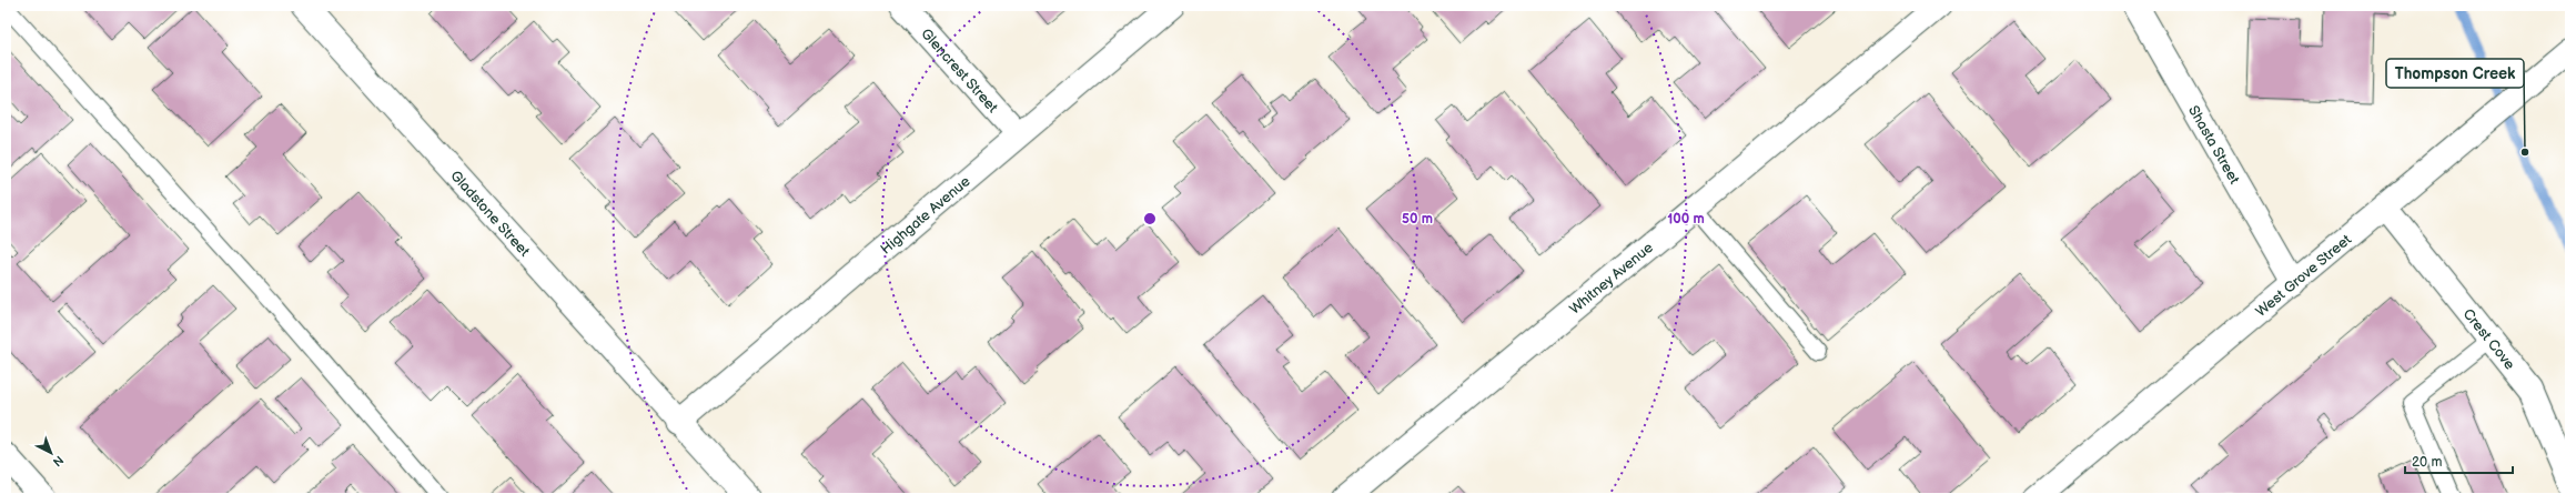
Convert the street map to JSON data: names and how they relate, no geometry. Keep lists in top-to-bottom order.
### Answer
{
  "streets": {
    "street": [
      "Glencrest Street",
      "Shasta Street",
      "Highgate Avenue",
      "Gladstone Street",
      "West Grove Street",
      "Whitney Avenue",
      "Crest Cove"
    ]
  },
  "crossings": [
    ["Glencrest Street", "Highgate Avenue"],
    ["Shasta Street", "West Grove Street"],
    ["Highgate Avenue", "Gladstone Street"],
    ["West Grove Street", "Crest Cove"]
  ],
  "places": ["Thompson Creek"],
  "scale_bar": "20 m",
  "north": "bottom right",
  "rings": ["50 m", "100 m"]
}
